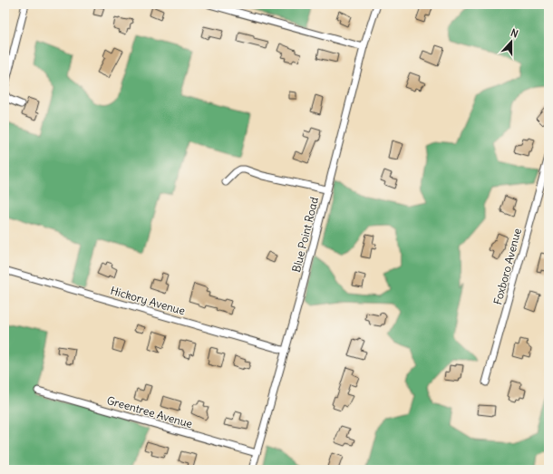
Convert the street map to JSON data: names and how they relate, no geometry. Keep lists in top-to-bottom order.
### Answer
{
  "streets": {
    "street": [
      "Blue Point Road",
      "Foxboro Avenue",
      "Hickory Avenue",
      "Greentree Avenue"
    ]
  },
  "crossings": [
    ["Blue Point Road", "Hickory Avenue"],
    ["Blue Point Road", "Greentree Avenue"]
  ],
  "north": "top"
}
